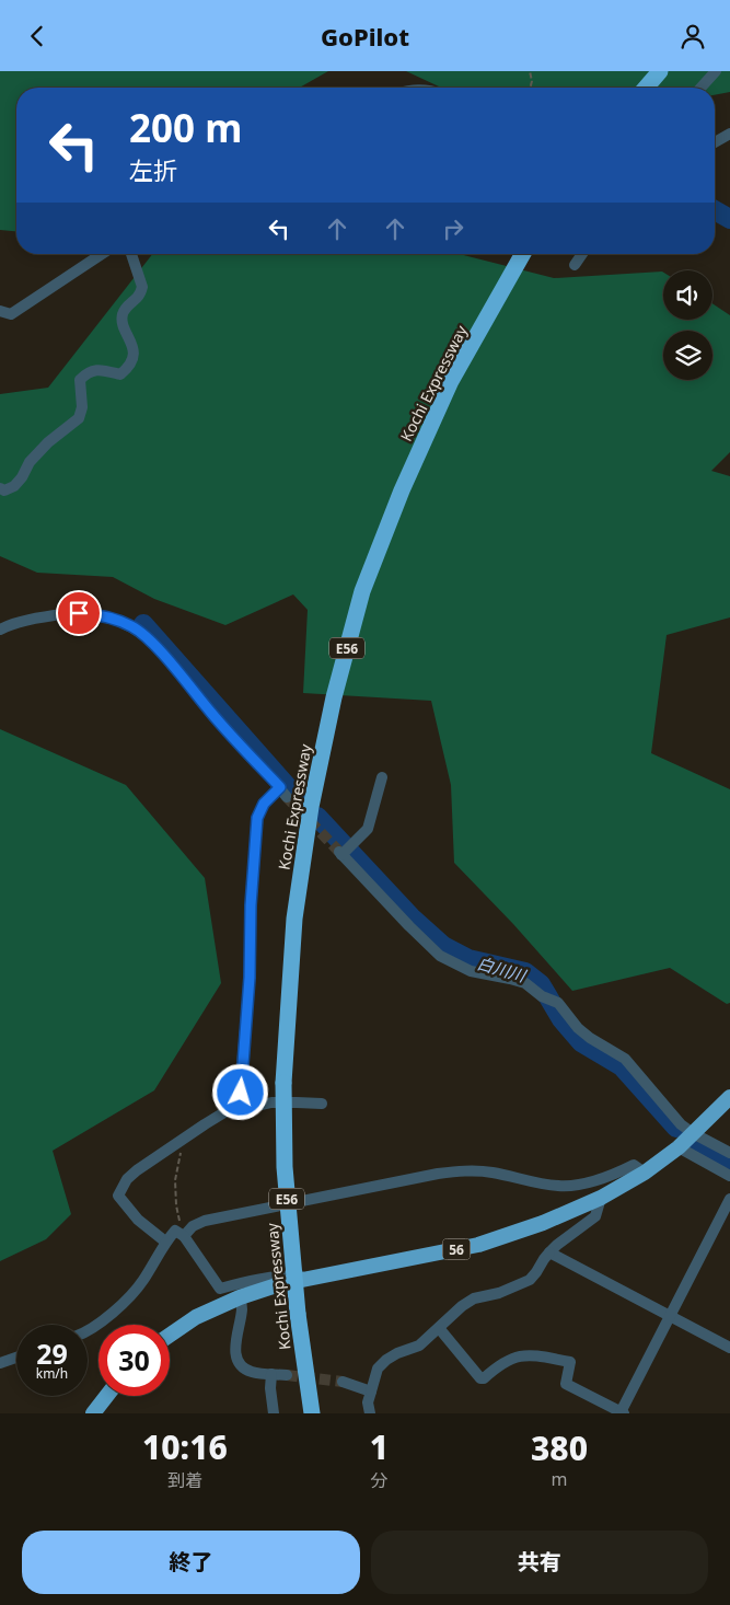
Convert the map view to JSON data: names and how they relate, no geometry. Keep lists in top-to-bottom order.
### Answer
{
  "streets": {
    "highway": ["Kochi Expressway", "E56", "56"]
  },
  "water": ["白川川"],
  "page": {
    "header": "GoPilot",
    "turn": ["200 m", "左折"],
    "speed": "29 km/h",
    "limit": "30",
    "eta": [
      "10:16",
      "到着",
      "1",
      "分",
      "380",
      "m"
    ],
    "buttons": ["終了", "共有"]
  }
}
